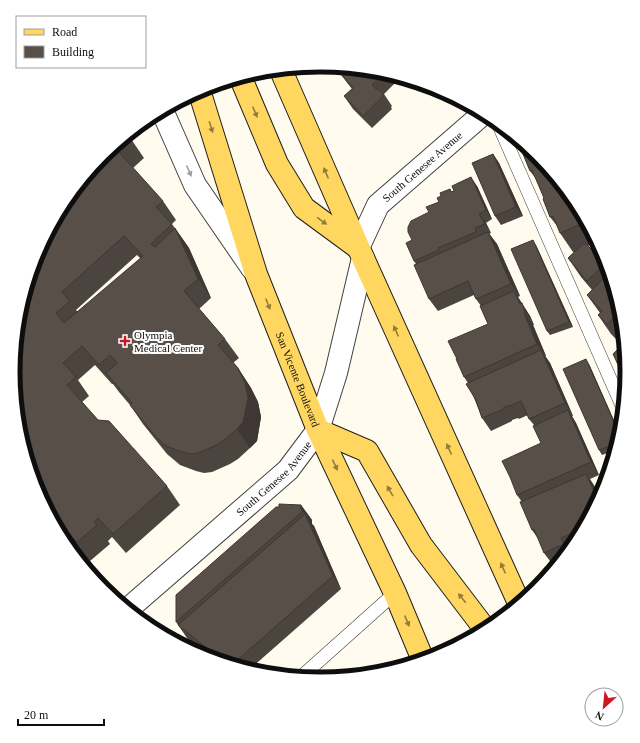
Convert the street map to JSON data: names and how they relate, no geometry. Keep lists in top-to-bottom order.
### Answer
{
  "streets": {
    "main road": ["San Vicente Boulevard"],
    "street": ["South Genesee Avenue"]
  },
  "crossings": [
    ["South Genesee Avenue", "San Vicente Boulevard"]
  ],
  "places": {
    "health": ["Olympia Medical Center"]
  },
  "legend": ["Road", "Building"],
  "scale_bar": "20 m",
  "north": "bottom left"
}
